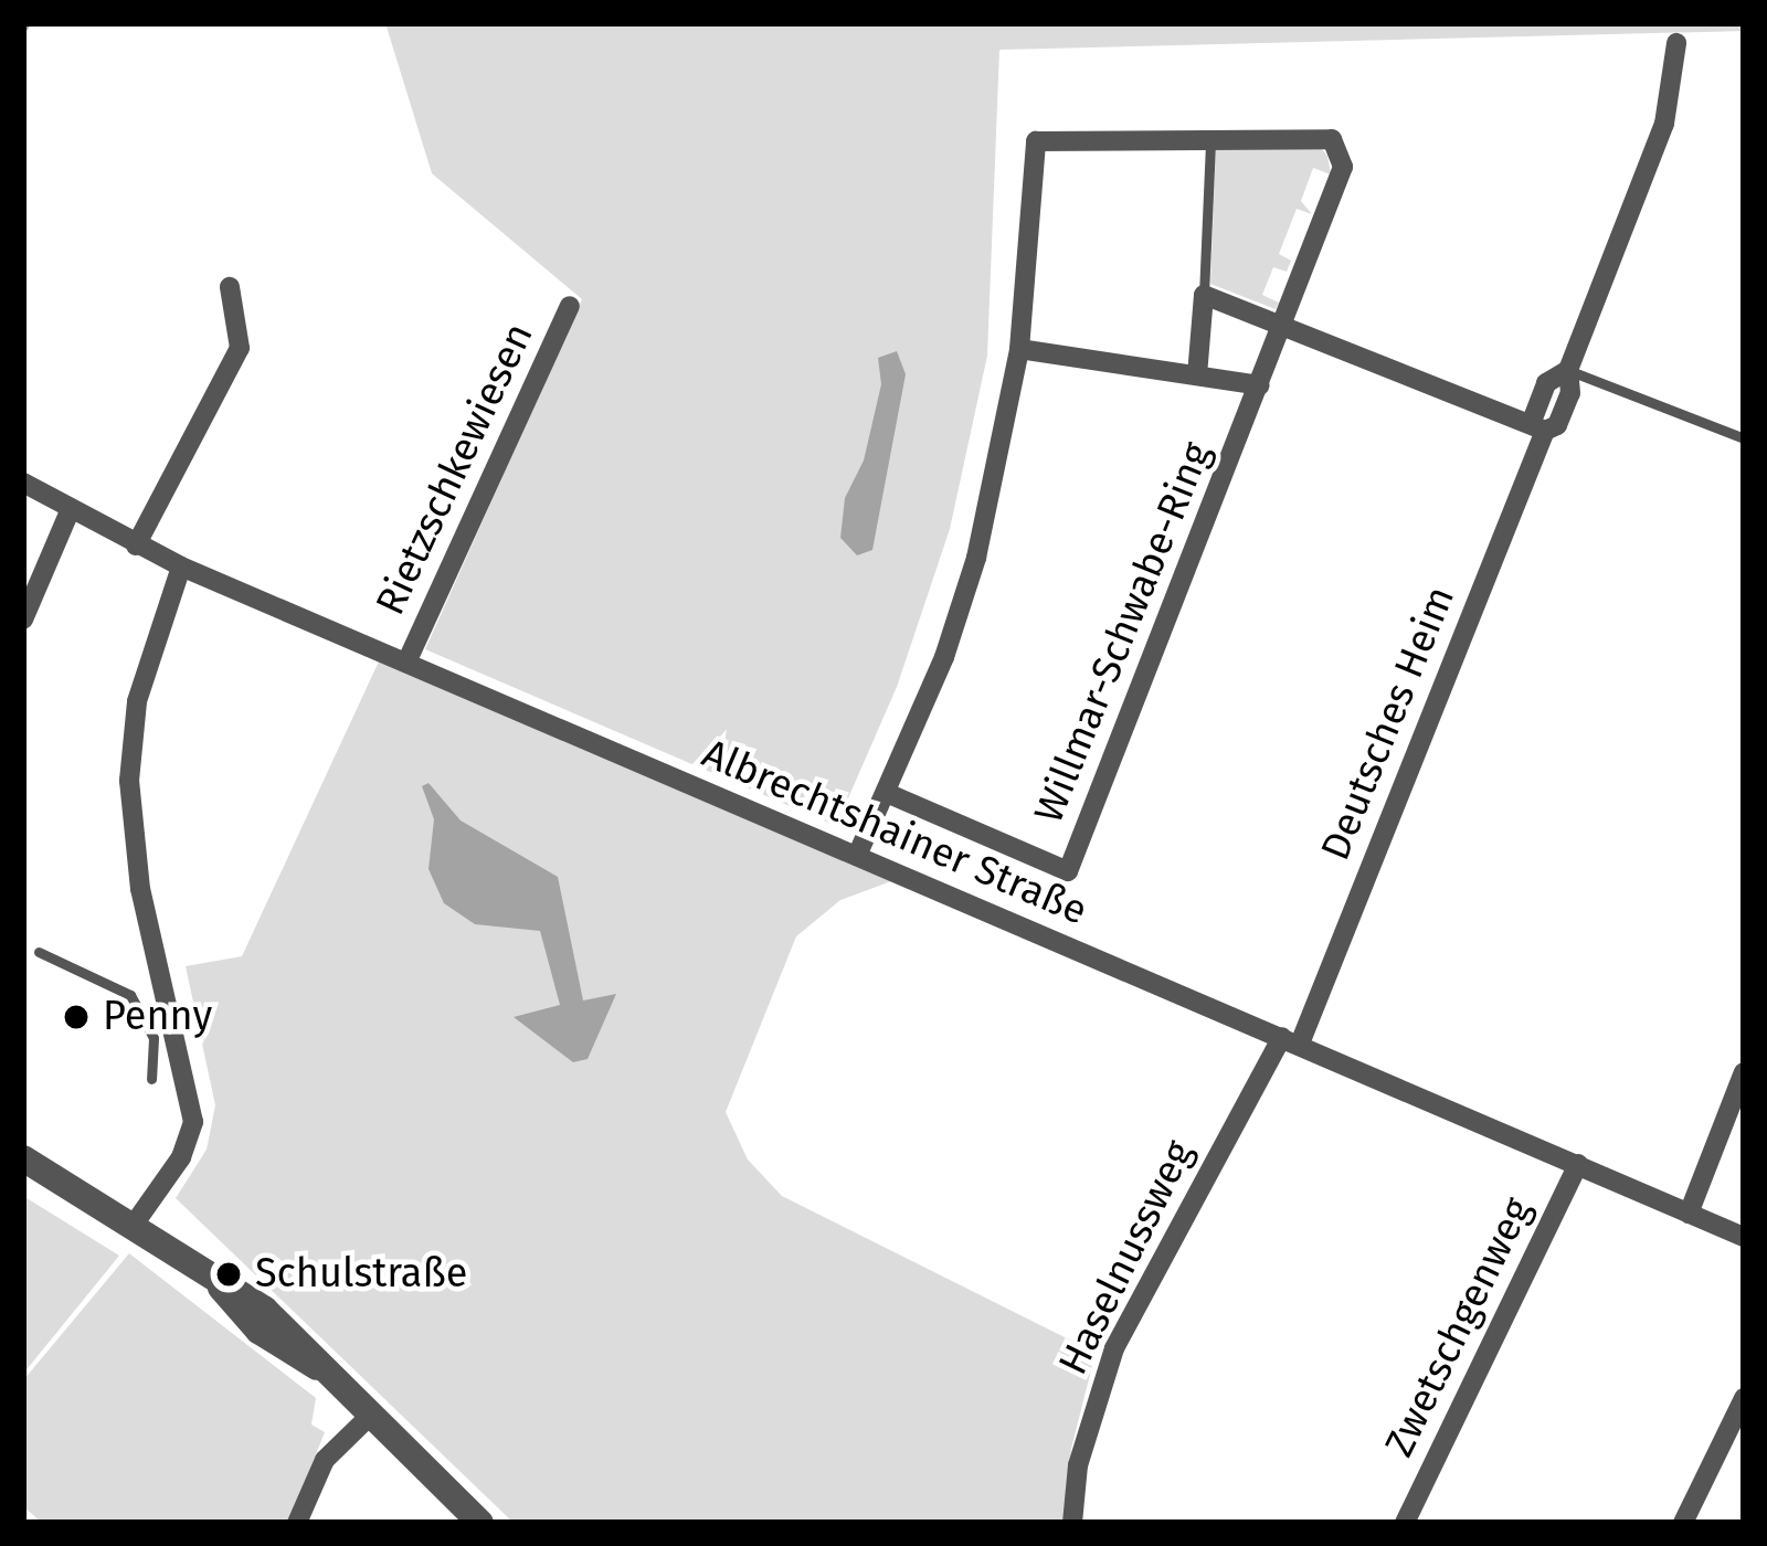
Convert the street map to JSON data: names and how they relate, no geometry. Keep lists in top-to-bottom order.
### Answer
{
  "streets": {
    "street": [
      "Rietzschkewiesen",
      "Willmar-Schwabe-Ring",
      "Deutsches Heim",
      "Albrechtshainer Straße",
      "Haselnussweg",
      "Zwetschgenweg"
    ]
  },
  "crossings": [
    ["Rietzschkewiesen", "Albrechtshainer Straße"],
    ["Willmar-Schwabe-Ring", "Albrechtshainer Straße"],
    ["Deutsches Heim", "Albrechtshainer Straße"],
    ["Deutsches Heim", "Haselnussweg"],
    ["Albrechtshainer Straße", "Haselnussweg"],
    ["Albrechtshainer Straße", "Zwetschgenweg"]
  ],
  "places": ["Penny", "Schulstraße"]
}
